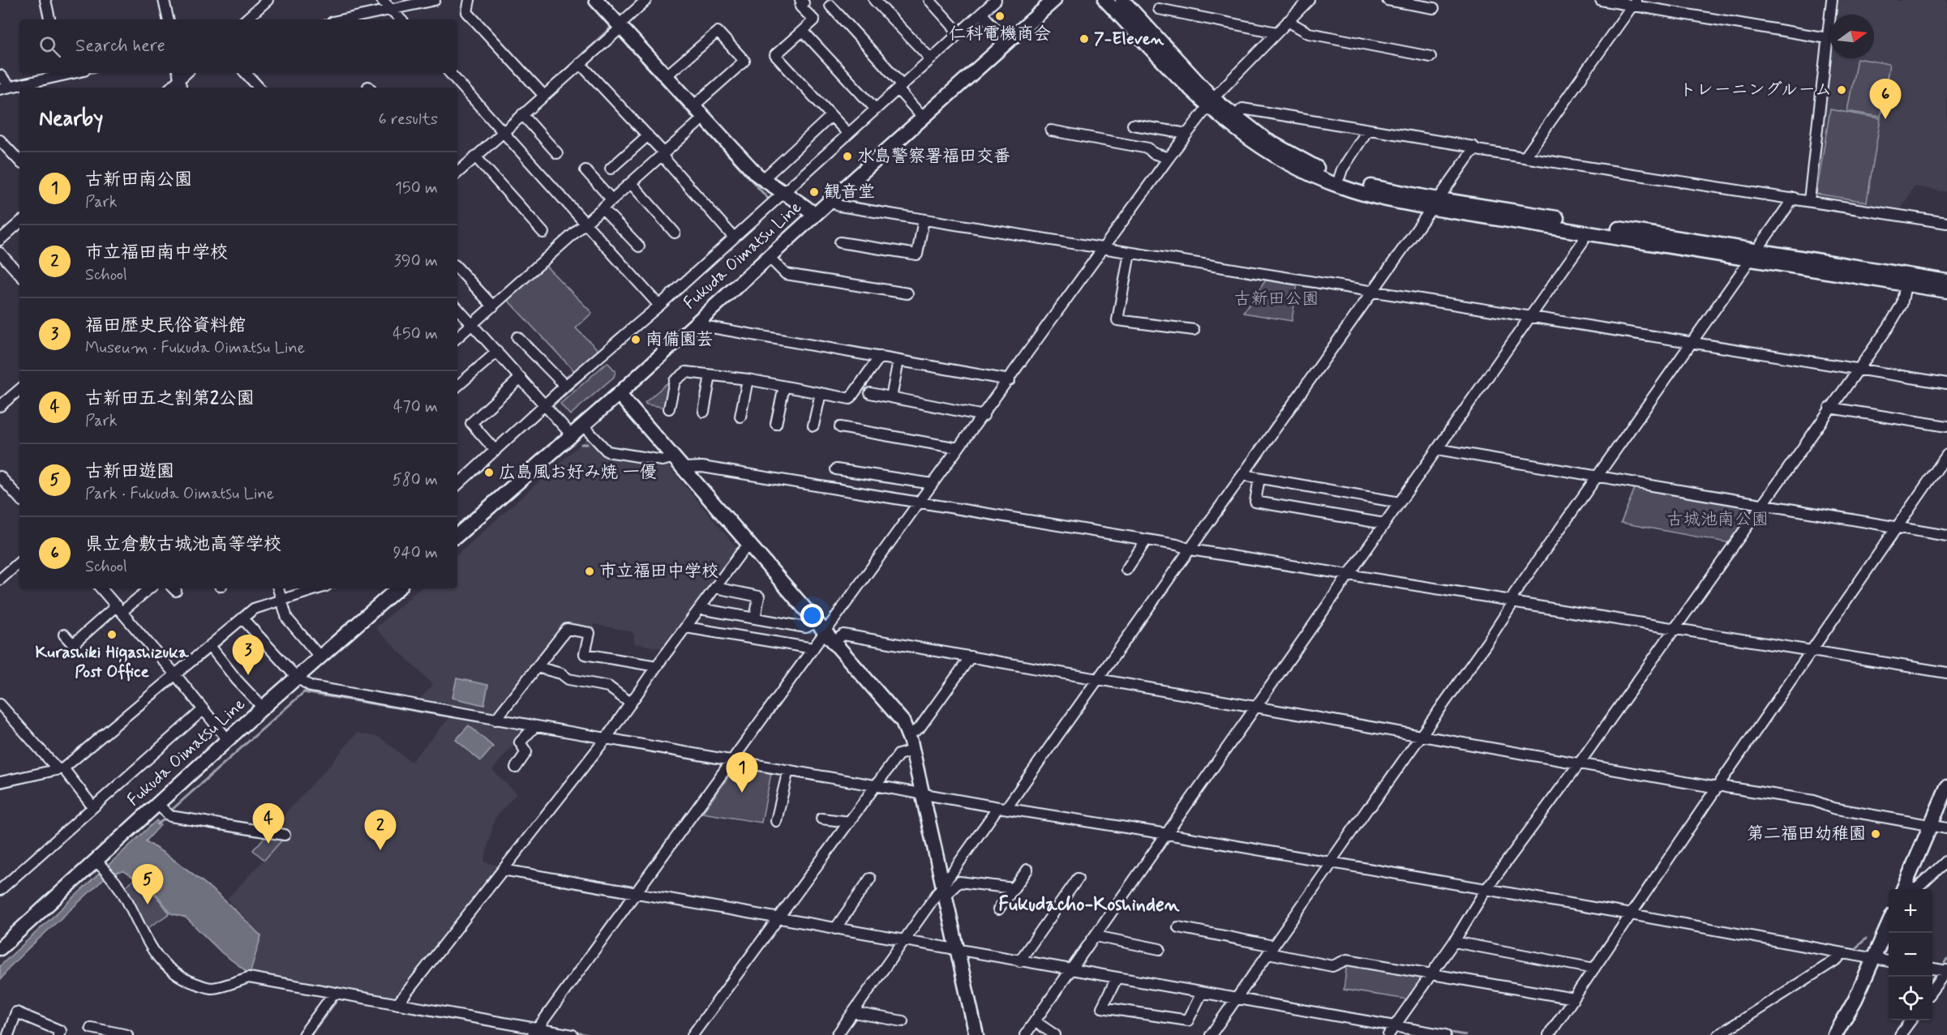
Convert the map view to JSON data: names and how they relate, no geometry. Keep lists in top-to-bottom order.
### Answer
{
  "streets": {
    "street": ["Fukuda Oimatsu Line"]
  },
  "districts": ["Fukudacho-Koshinden"],
  "parks": ["古新田公園", "古城池南公園"],
  "places": [
    "仁科電機商会",
    "7-Eleven",
    "トレーニングルーム",
    "水島警察署福田交番",
    "観音堂",
    "南備園芸",
    "広島風お好み焼 一優",
    "市立福田中学校",
    "Kurashiki Higashizuka Post Office",
    "第二福田幼稚園"
  ],
  "north": "right",
  "page": {
    "search": "Search here",
    "pins": [
      "6",
      "3",
      "1",
      "4",
      "2",
      "5"
    ],
    "heading": ["Nearby", "6 results"],
    "list": [
      {
        "mark": "1",
        "name": "古新田南公園",
        "note": "Park",
        "value": "150 m"
      },
      {
        "mark": "2",
        "name": "市立福田南中学校",
        "note": "School",
        "value": "390 m"
      },
      {
        "mark": "3",
        "name": "福田歴史民俗資料館",
        "note": "Museum · Fukuda Oimatsu Line",
        "value": "450 m"
      },
      {
        "mark": "4",
        "name": "古新田五之割第2公園",
        "note": "Park",
        "value": "470 m"
      },
      {
        "mark": "5",
        "name": "古新田遊園",
        "note": "Park · Fukuda Oimatsu Line",
        "value": "580 m"
      },
      {
        "mark": "6",
        "name": "県立倉敷古城池高等学校",
        "note": "School",
        "value": "940 m"
      }
    ],
    "map_buttons": ["+", "−"]
  }
}
